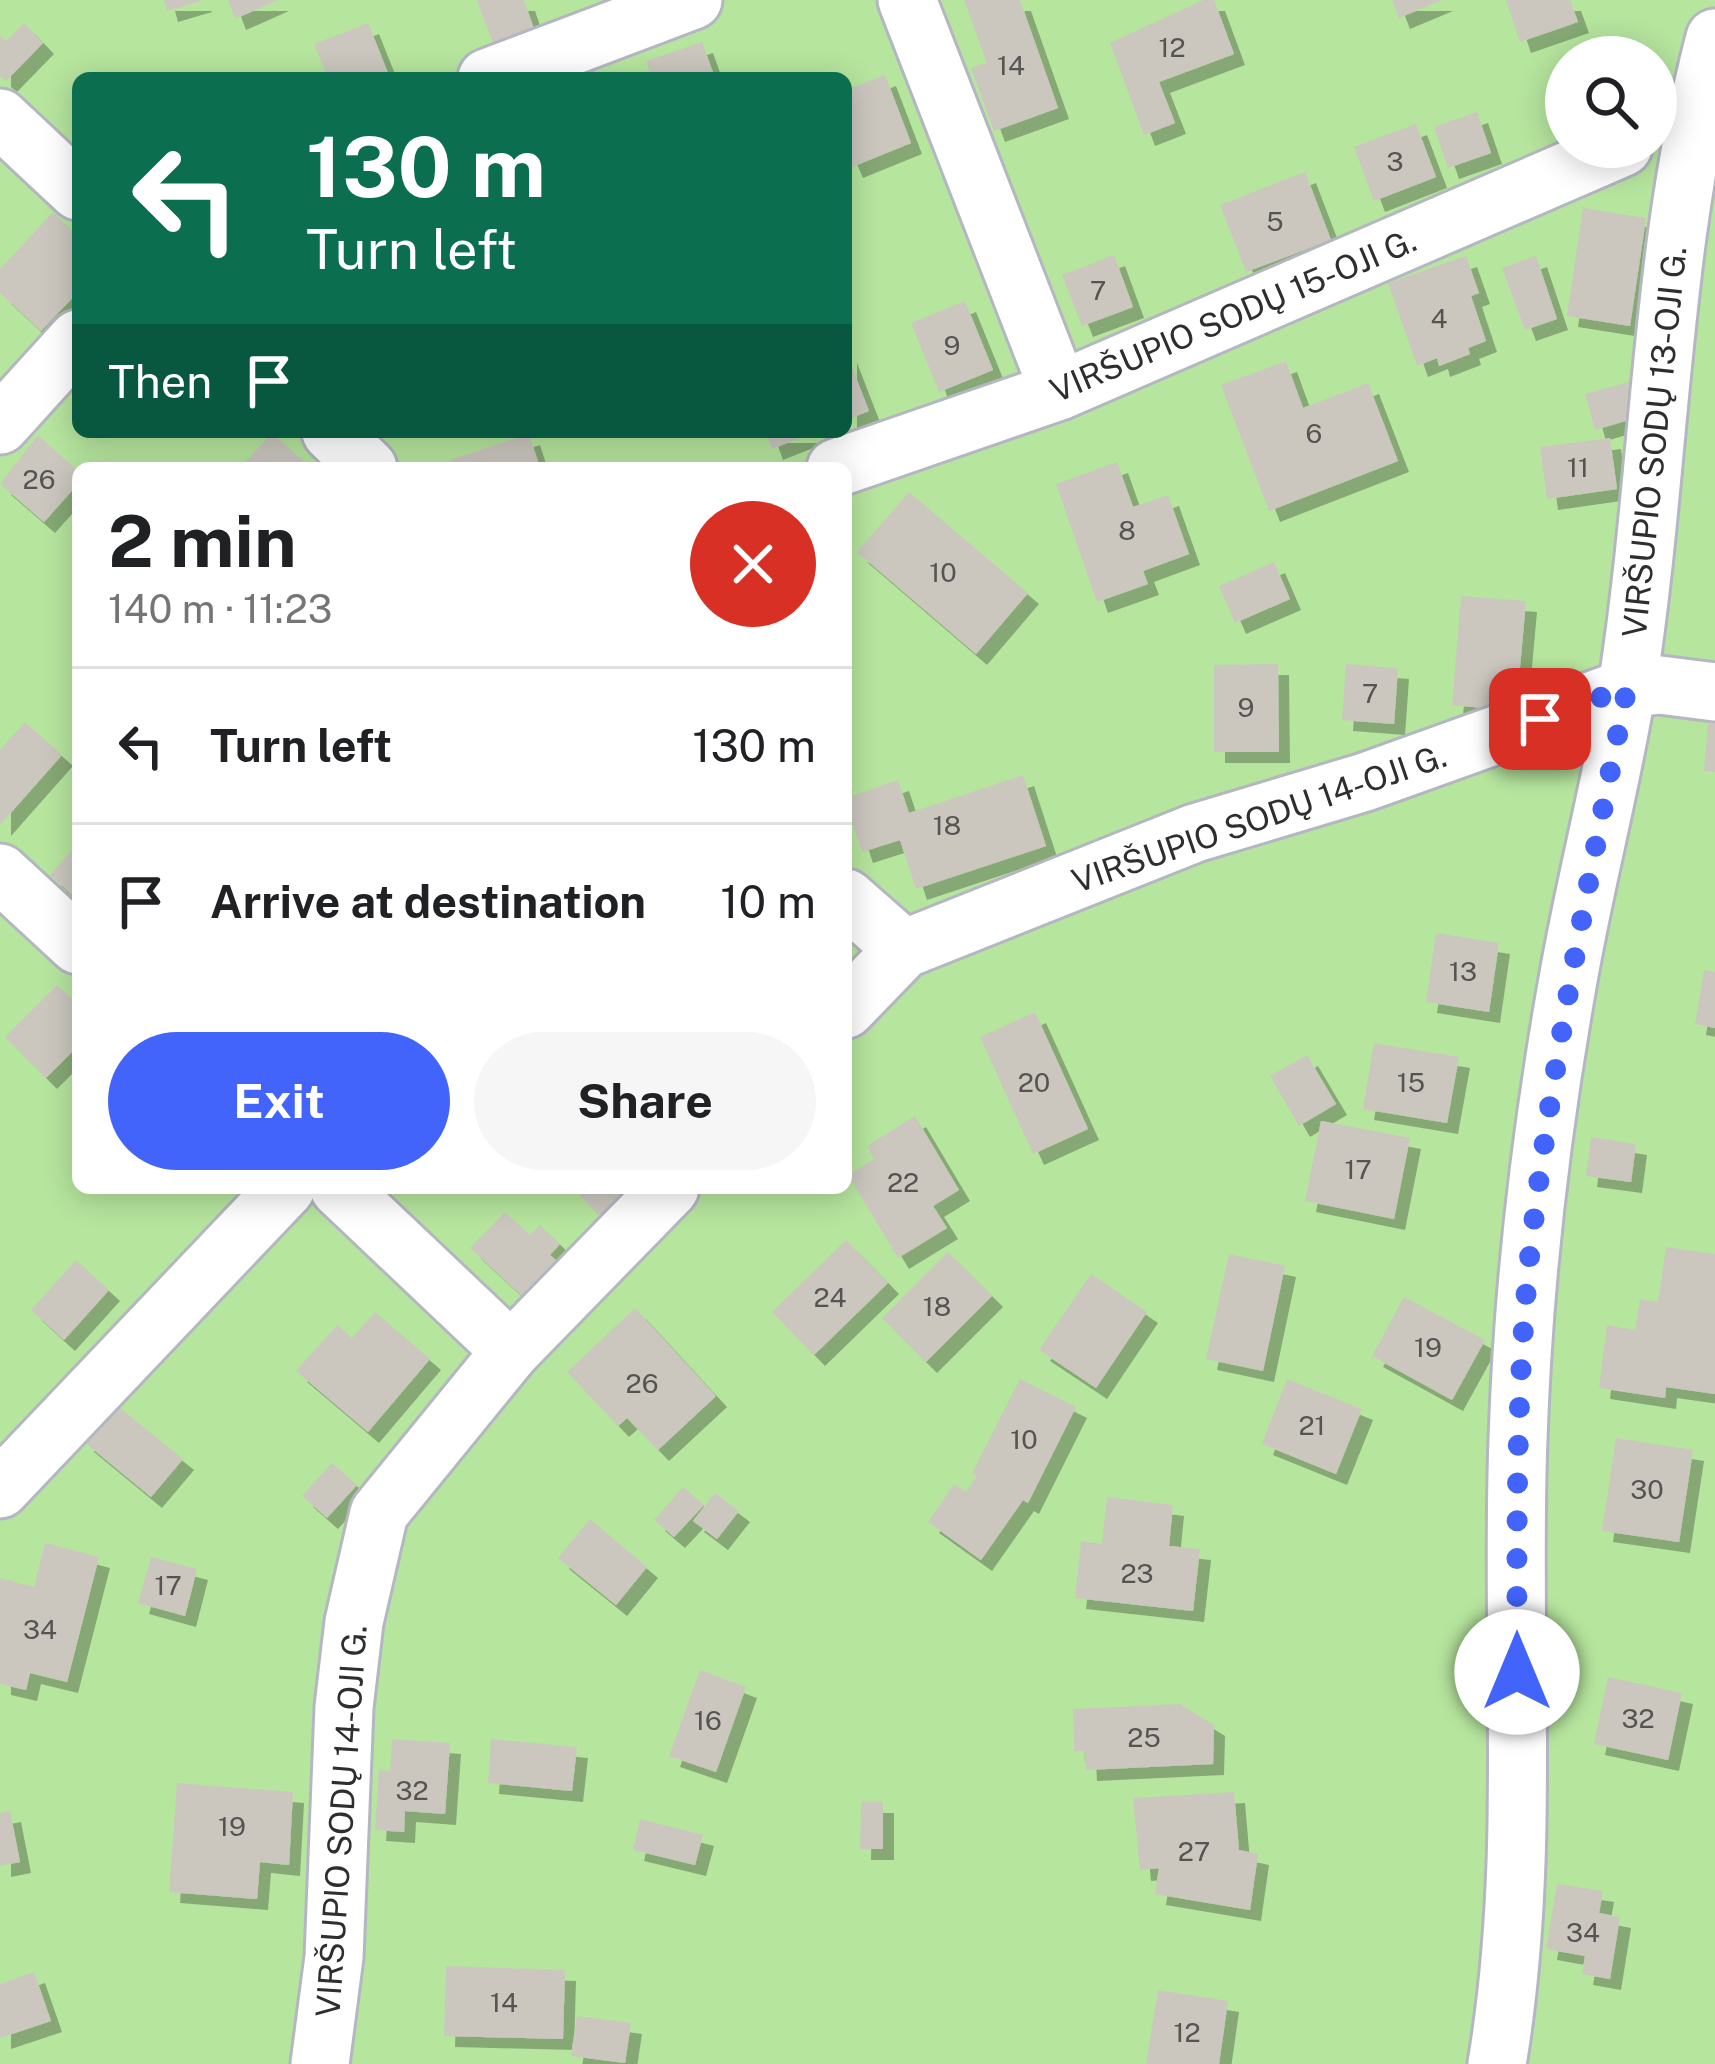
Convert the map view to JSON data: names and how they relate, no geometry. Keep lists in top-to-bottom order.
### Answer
{
  "streets": {
    "street": ["VIRŠUPIO SODŲ 15-OJI G.", "VIRŠUPIO SODŲ 13-OJI G.", "VIRŠUPIO SODŲ 14-OJI G."]
  },
  "crossings": [
    ["VIRŠUPIO SODŲ 13-OJI G.", "VIRŠUPIO SODŲ 14-OJI G."]
  ],
  "house_numbers": [
    "12",
    "14",
    "3",
    "5",
    "7",
    "4",
    "9",
    "6",
    "11",
    "26",
    "8",
    "10",
    "7",
    "9",
    "18",
    "13",
    "20",
    "15",
    "17",
    "22",
    "24",
    "18",
    "19",
    "26",
    "21",
    "10",
    "30",
    "23",
    "17",
    "34",
    "32",
    "16",
    "25",
    "32",
    "19",
    "27",
    "34",
    "14",
    "12"
  ],
  "page": {
    "turn": ["130 m", "Turn left"],
    "then": "Then",
    "heading": ["2 min", "140 m · 11:23"],
    "list": [
      {
        "name": "Turn left",
        "value": "130 m"
      },
      {
        "name": "Arrive at destination",
        "value": "10 m"
      }
    ],
    "buttons": ["Exit", "Share"]
  }
}
